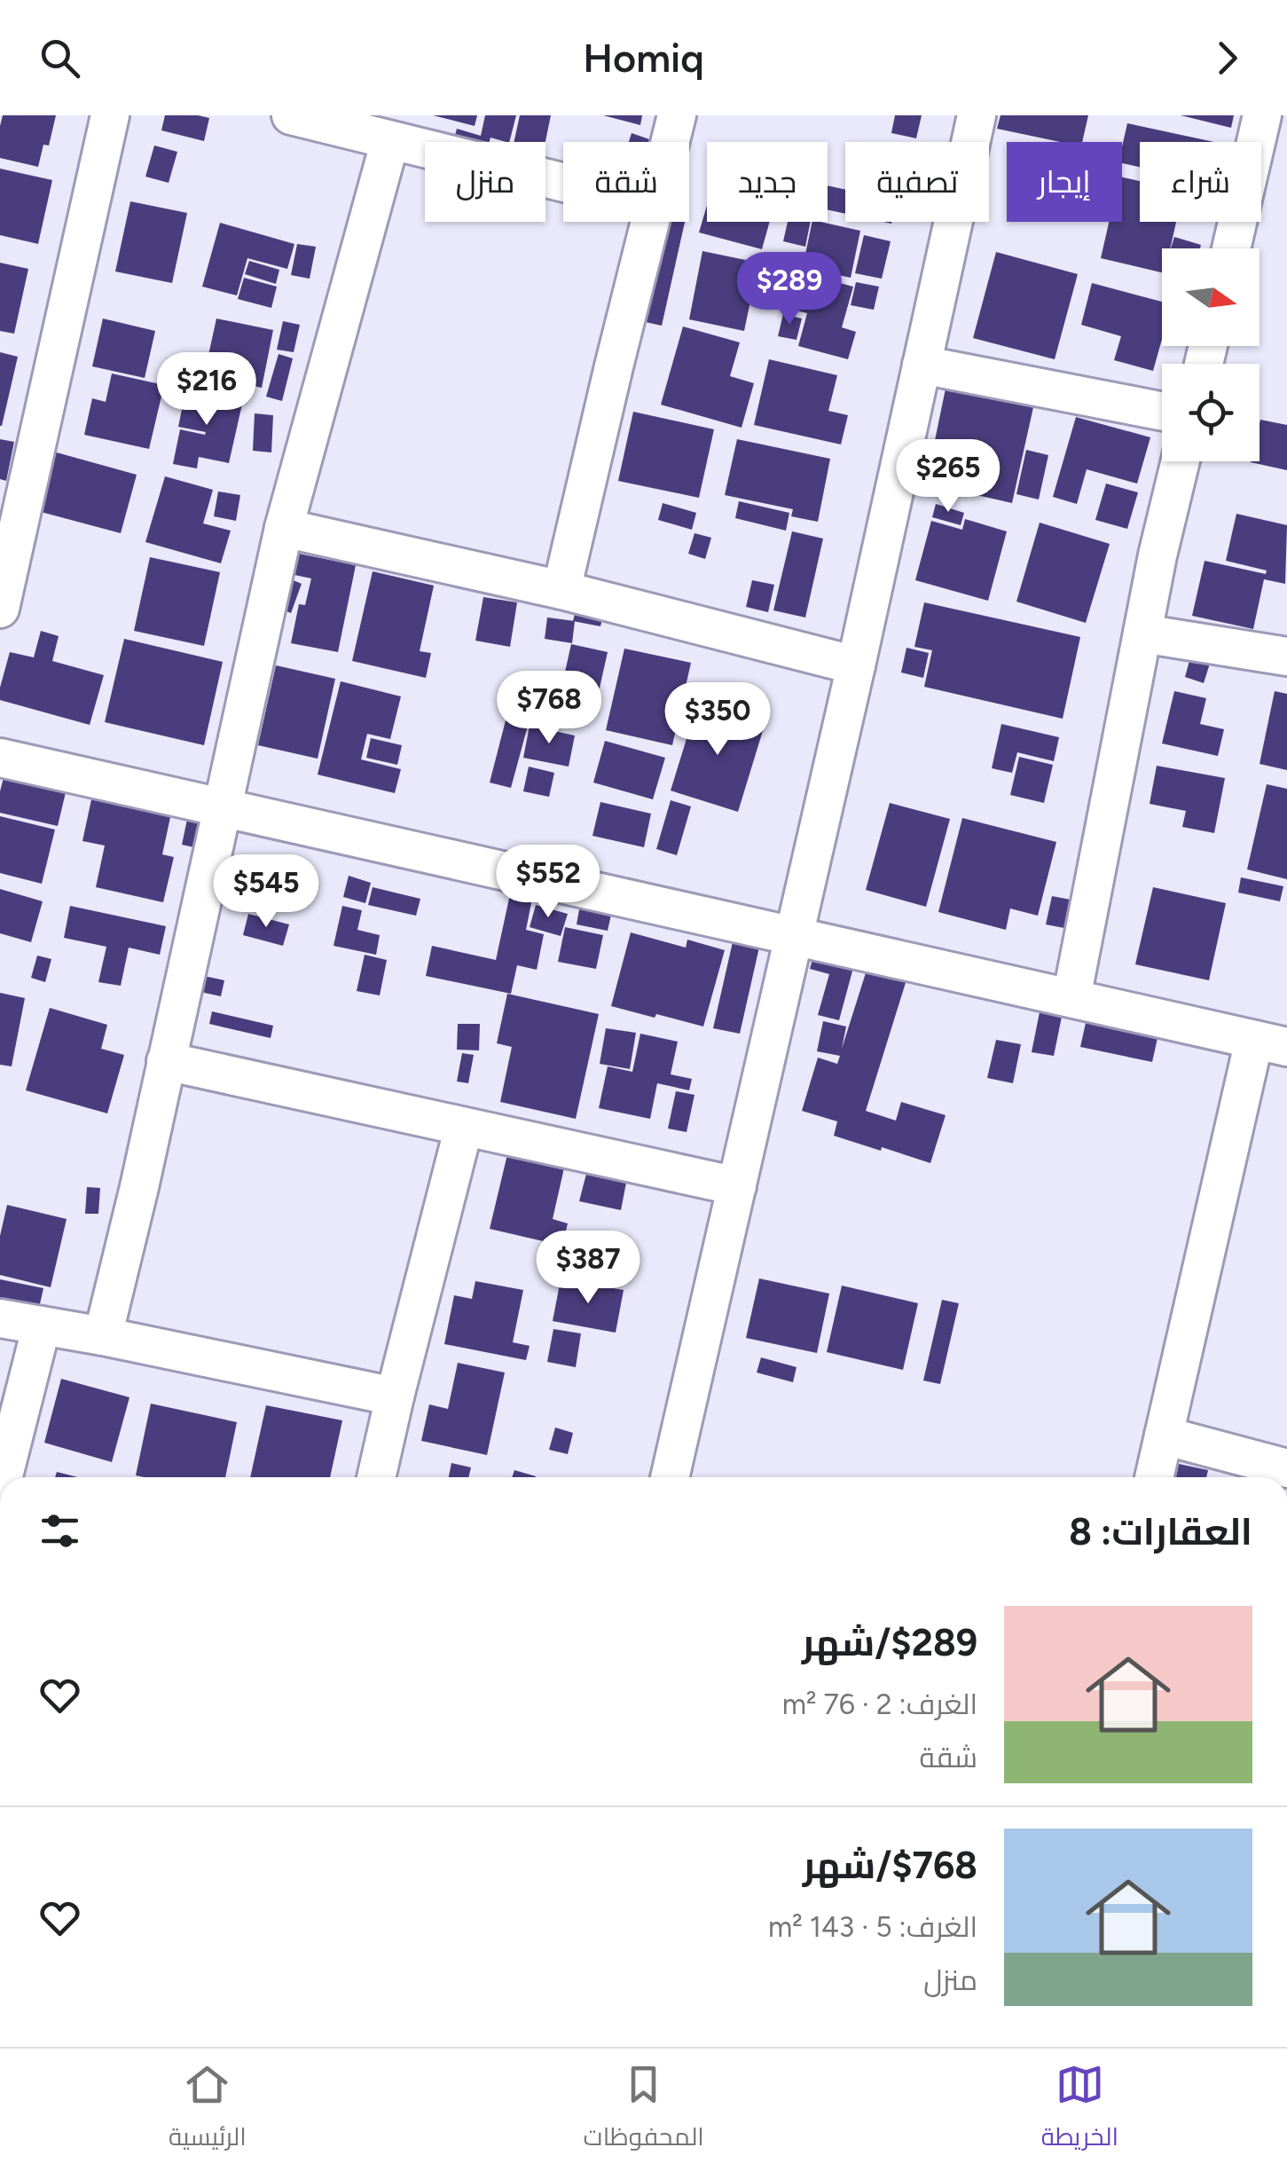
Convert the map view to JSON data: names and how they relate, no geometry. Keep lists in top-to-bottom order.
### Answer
{
  "north": "right",
  "page": {
    "header": "Homiq",
    "chip": [
      "شراء",
      "إيجار",
      "تصفية",
      "جديد",
      "شقة",
      "منزل"
    ],
    "price": [
      "$289",
      "$216",
      "$265",
      "$768",
      "$350",
      "$552",
      "$545",
      "$387"
    ],
    "heading": "العقارات: 8",
    "list": [
      {
        "name": "$289/شهر",
        "note": "الغرف: 2 · 76 m² · شقة"
      },
      {
        "name": "$768/شهر",
        "note": "الغرف: 5 · 143 m² · منزل"
      }
    ],
    "tabs": ["الخريطة", "المحفوظات", "الرئيسية"]
  }
}
